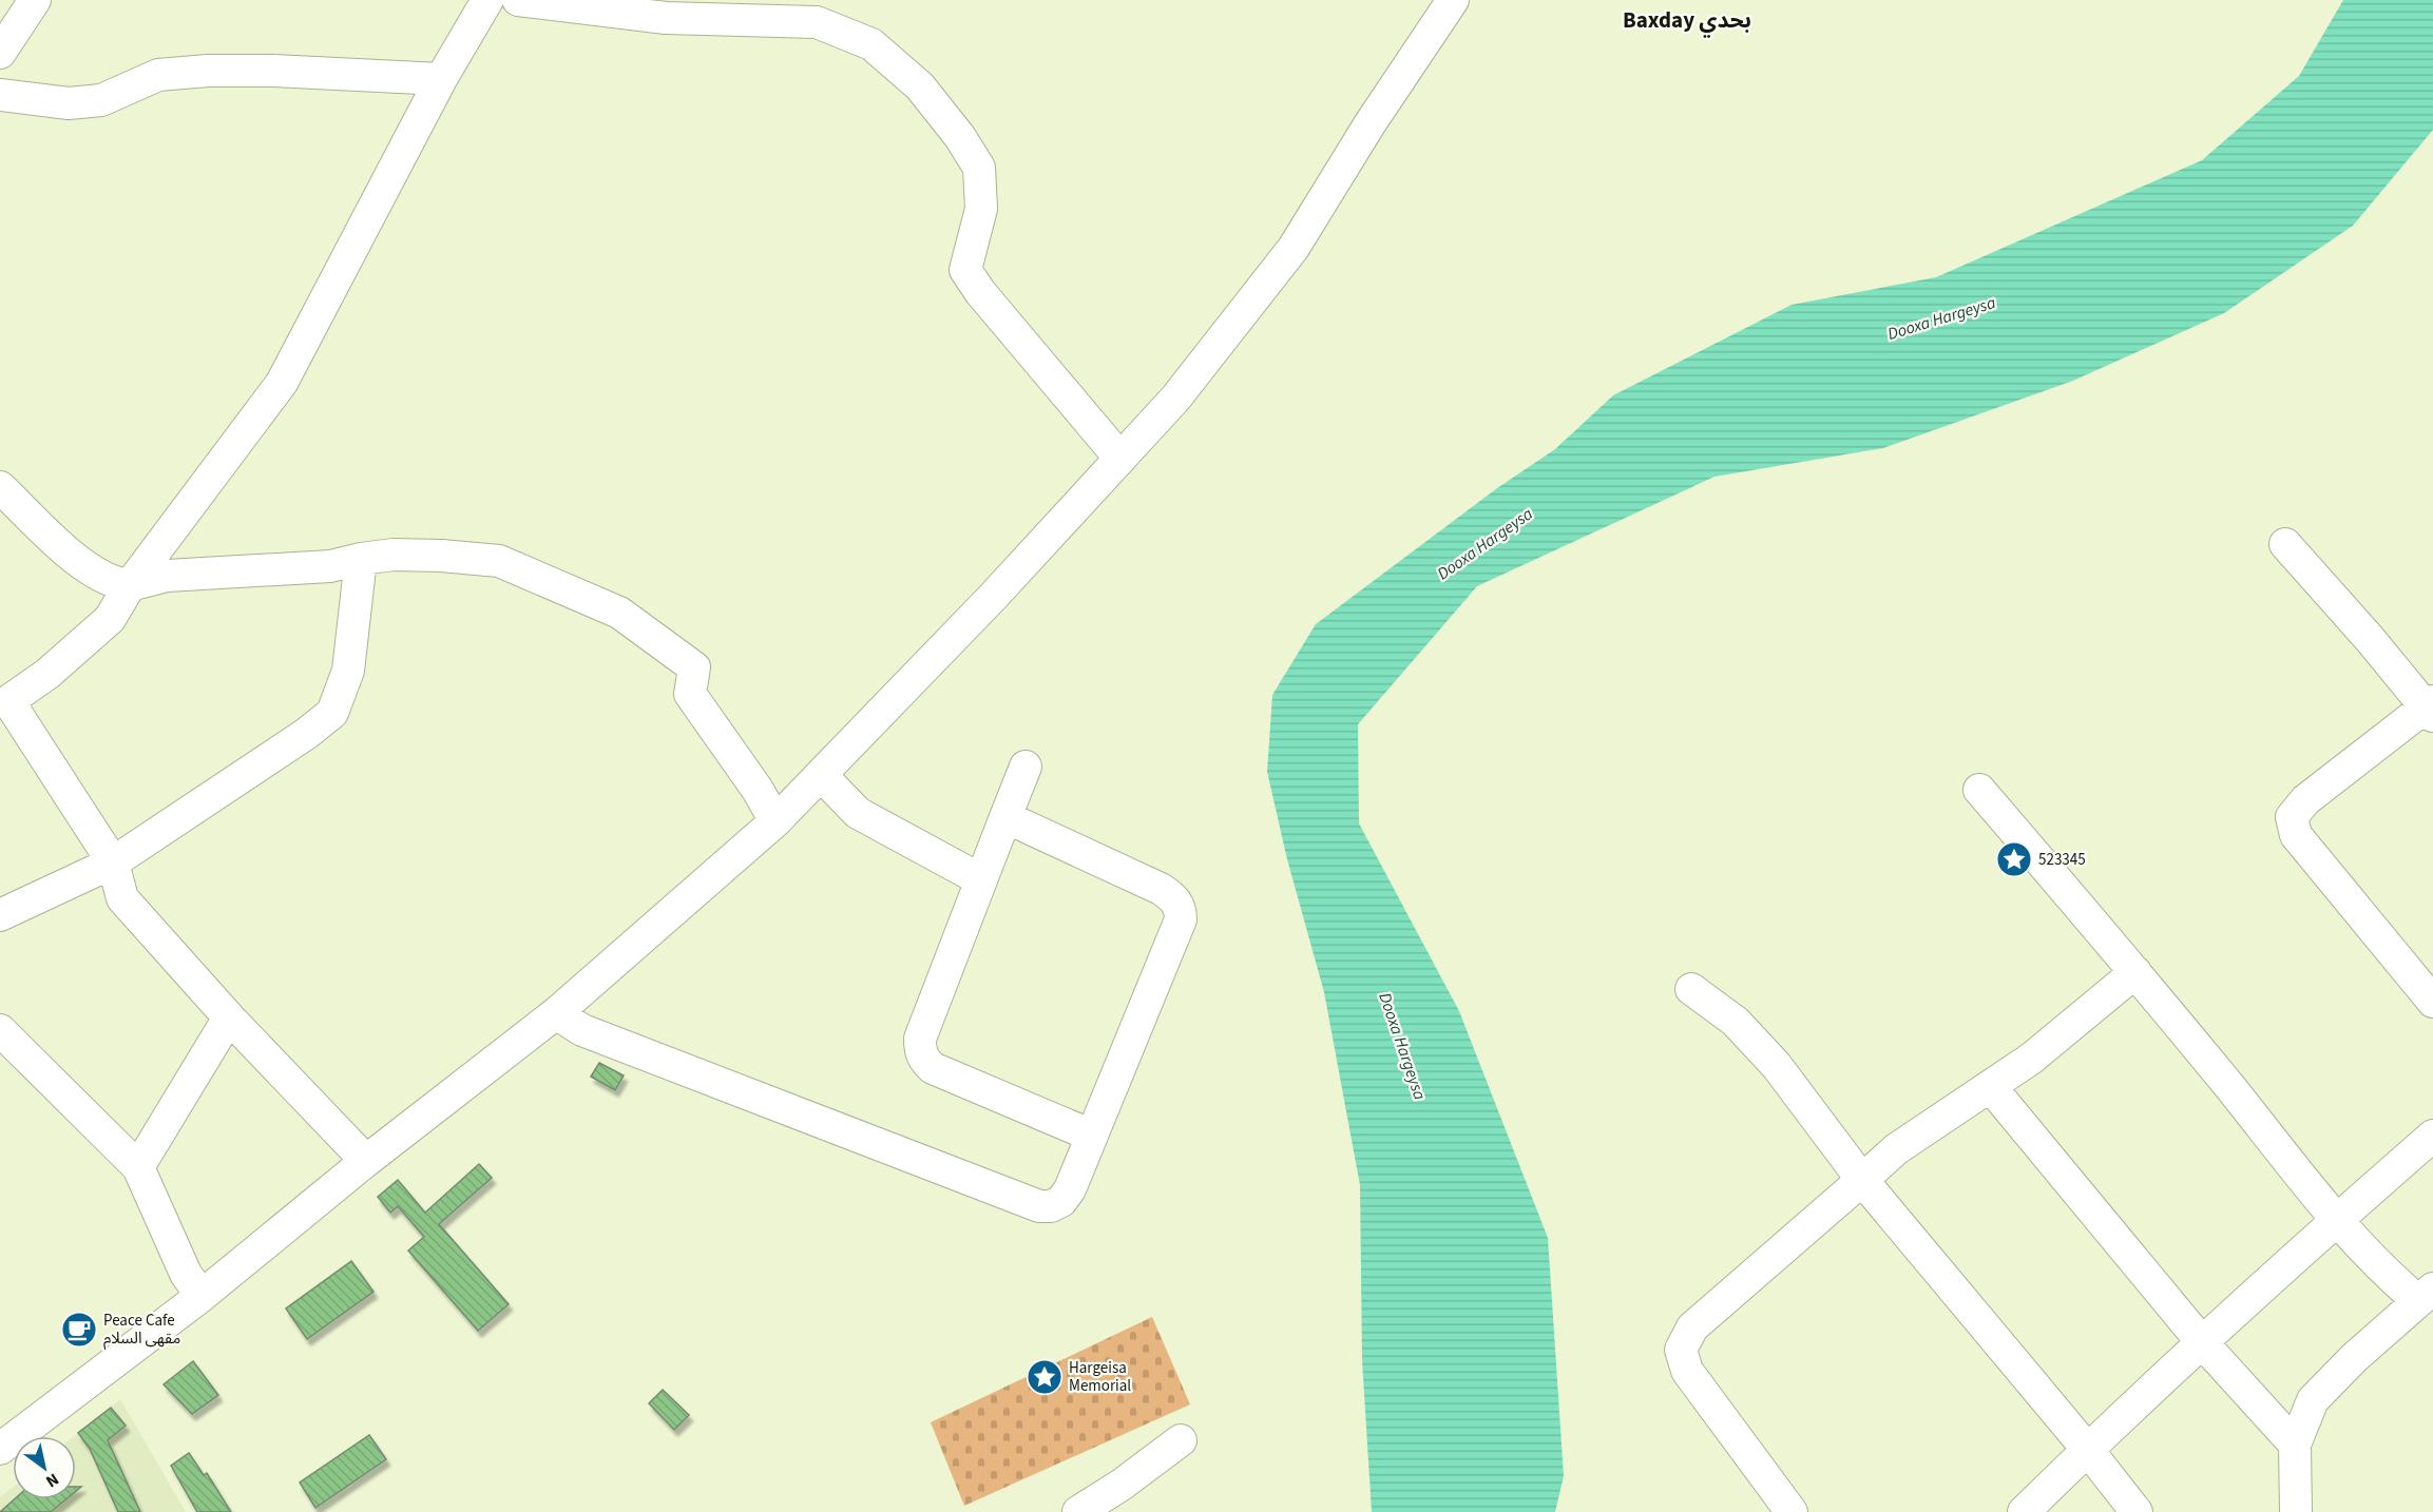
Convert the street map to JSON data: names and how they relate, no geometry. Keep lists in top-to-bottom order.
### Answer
{
  "districts": ["Baxday بحدي"],
  "water": ["Dooxa Hargeysa"],
  "places": {
    "place": ["523345", "Hargeisa Memorial"],
    "cafe": ["Peace Cafe مقهى السلام"]
  },
  "north": "bottom right"
}
